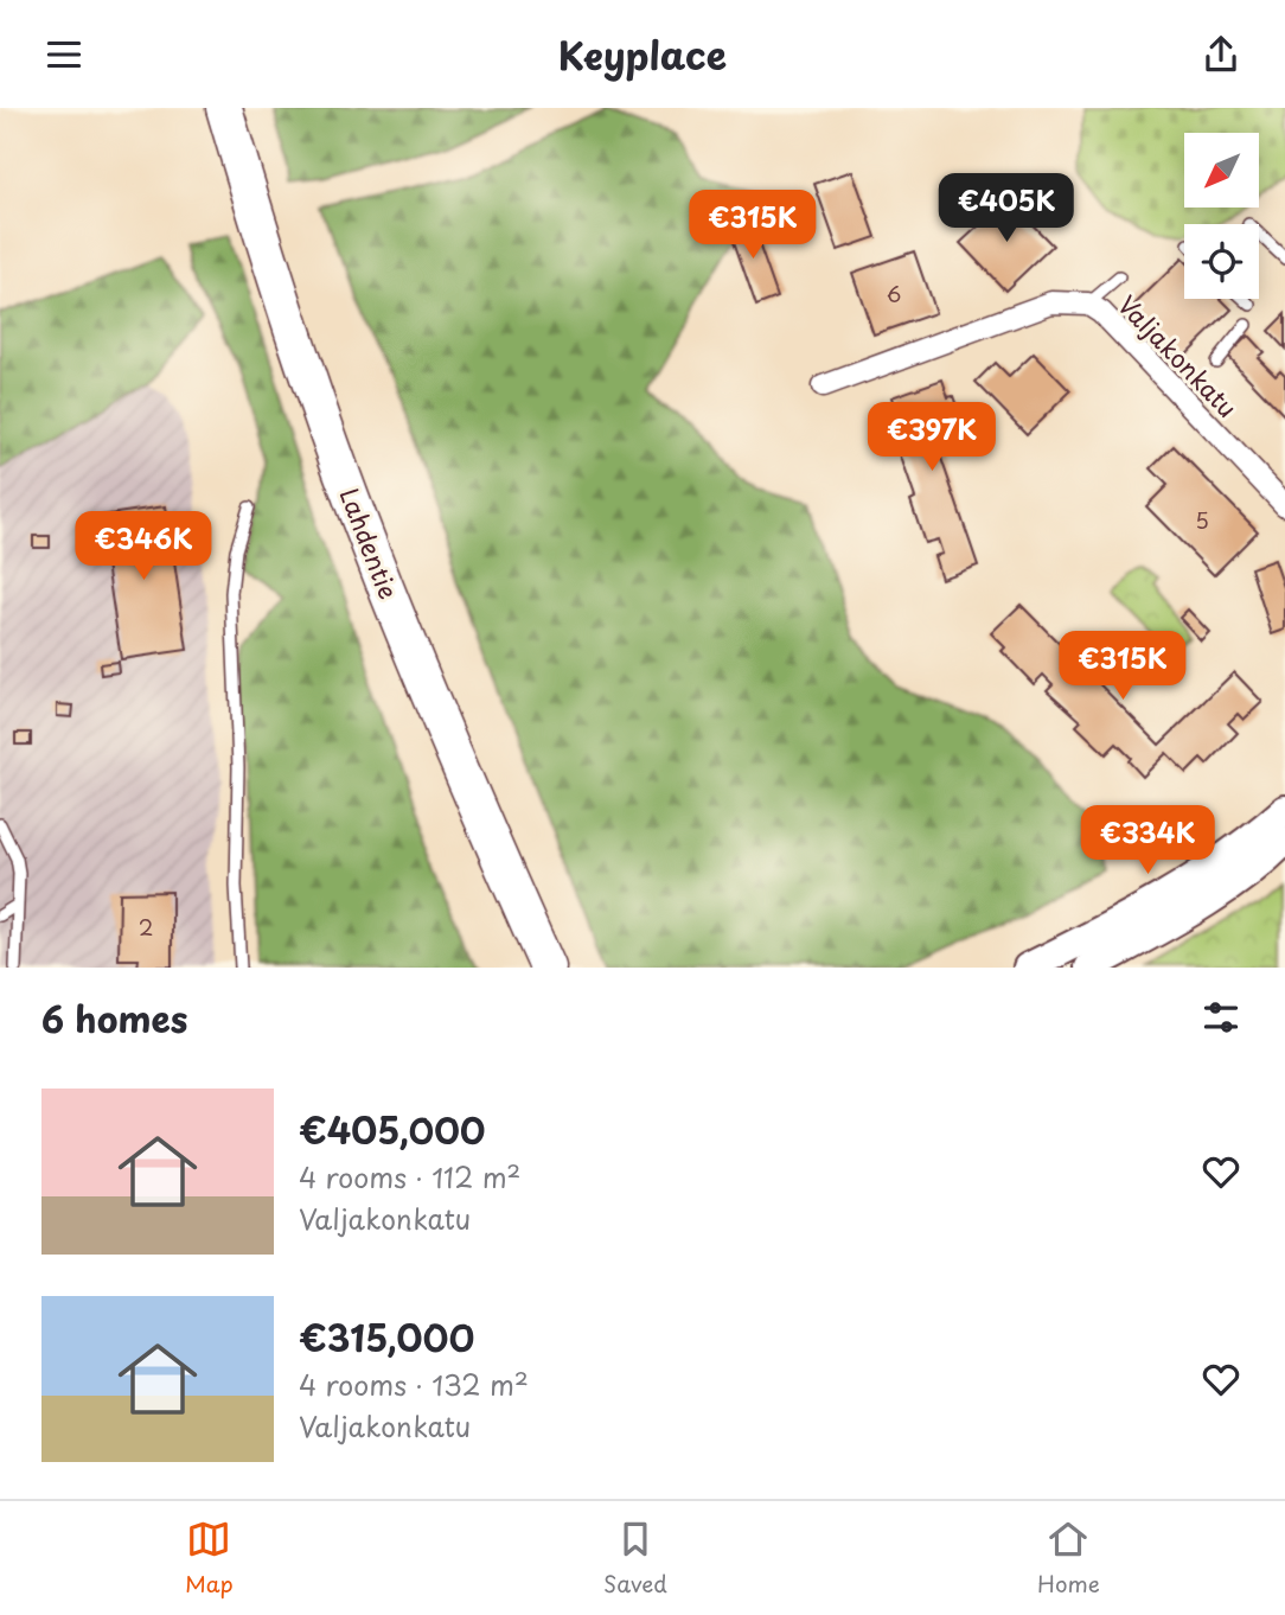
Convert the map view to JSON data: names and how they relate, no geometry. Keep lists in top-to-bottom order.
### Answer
{
  "streets": {
    "highway": ["Lahdentie"],
    "street": ["Valjakonkatu"]
  },
  "house_numbers": ["6", "5", "2"],
  "north": "bottom left",
  "page": {
    "header": "Keyplace",
    "price": [
      "€405K",
      "€315K",
      "€397K",
      "€346K",
      "€315K",
      "€334K"
    ],
    "heading": "6 homes",
    "list": [
      {
        "name": "€405,000",
        "note": "4 rooms · 112 m² · Valjakonkatu"
      },
      {
        "name": "€315,000",
        "note": "4 rooms · 132 m² · Valjakonkatu"
      }
    ],
    "tabs": ["Map", "Saved", "Home"]
  }
}
